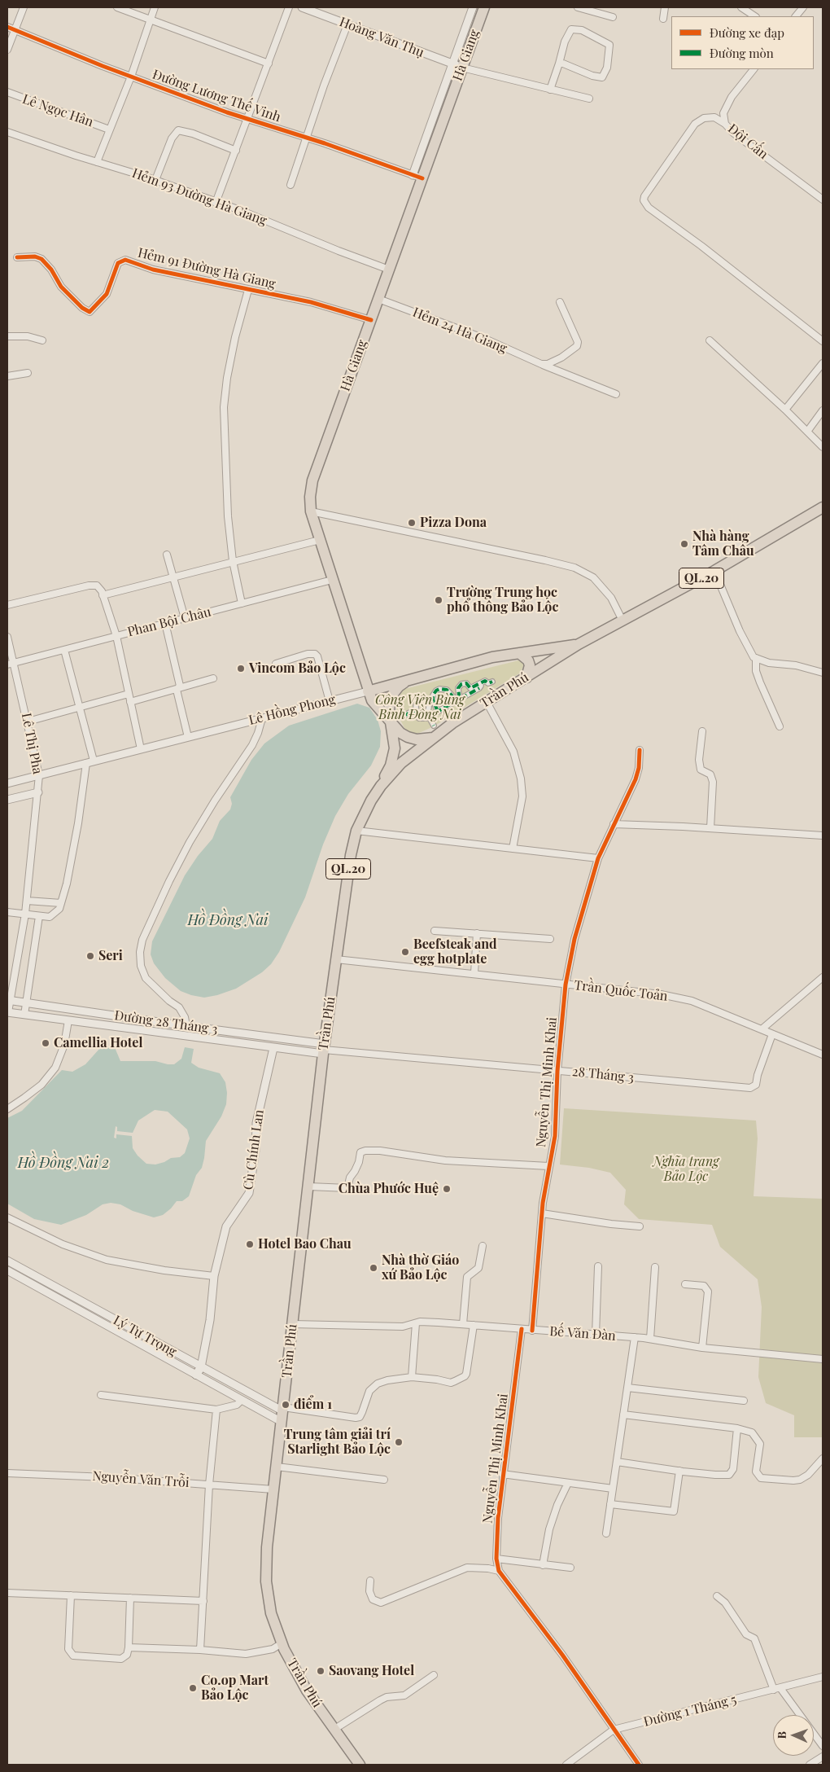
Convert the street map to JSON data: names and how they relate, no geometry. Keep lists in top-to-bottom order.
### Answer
{
  "streets": {
    "highway": [
      "Hà Giang",
      "QL.20",
      "Trần Phú",
      "Lê Hồng Phong"
    ],
    "street": [
      "Hoàng Văn Thụ",
      "Đường Lương Thế Vinh",
      "Lê Ngọc Hân",
      "Đội Cấn",
      "Hẻm 93 Đường Hà Giang",
      "Hẻm 91 Đường Hà Giang",
      "Hẻm 24 Hà Giang",
      "Phan Bội Châu",
      "Lê Thị Pha",
      "Trần Quốc Toản",
      "Đường 28 Tháng 3",
      "28 Tháng 3",
      "Nguyễn Thị Minh Khai",
      "Cù Chính Lan",
      "Bế Văn Đàn",
      "Lý Tự Trọng",
      "Nguyễn Văn Trỗi",
      "Đường 1 Tháng 5"
    ]
  },
  "crossings": [
    ["Hoàng Văn Thụ", "Hà Giang"],
    ["Hà Giang", "Đường Lương Thế Vinh"],
    ["Hà Giang", "Hẻm 93 Đường Hà Giang"],
    ["Hà Giang", "Hẻm 91 Đường Hà Giang"],
    ["Hà Giang", "Hẻm 24 Hà Giang"],
    ["Hà Giang", "QL.20"],
    ["Hà Giang", "Phan Bội Châu"],
    ["Hà Giang", "Trần Phú"],
    ["Hà Giang", "Lê Hồng Phong"],
    ["QL.20", "Trần Phú"],
    ["QL.20", "Lê Hồng Phong"],
    ["Phan Bội Châu", "Lê Thị Pha"],
    ["Trần Phú", "Lê Hồng Phong"],
    ["Trần Phú", "Trần Quốc Toản"],
    ["Trần Phú", "Đường 28 Tháng 3"],
    ["Trần Phú", "28 Tháng 3"],
    ["Trần Phú", "Bế Văn Đàn"],
    ["Trần Phú", "Lý Tự Trọng"],
    ["Trần Phú", "Nguyễn Văn Trỗi"],
    ["Lê Hồng Phong", "Lê Thị Pha"],
    ["Lê Thị Pha", "Đường 28 Tháng 3"],
    ["Trần Quốc Toản", "28 Tháng 3"],
    ["Trần Quốc Toản", "Nguyễn Thị Minh Khai"],
    ["Đường 28 Tháng 3", "28 Tháng 3"],
    ["Đường 28 Tháng 3", "Cù Chính Lan"],
    ["28 Tháng 3", "Nguyễn Thị Minh Khai"],
    ["Nguyễn Thị Minh Khai", "Bế Văn Đàn"],
    ["Nguyễn Thị Minh Khai", "Đường 1 Tháng 5"],
    ["Cù Chính Lan", "Lý Tự Trọng"]
  ],
  "water": ["Hồ Đồng Nai", "Hồ Đồng Nai 2"],
  "parks": ["Công Viên Bùng Binh Đồng Nai", "Nghĩa trang Bảo Lộc"],
  "places": [
    "Pizza Dona",
    "Nhà hàng Tâm Châu",
    "Trường Trung học phổ thông Bảo Lộc",
    "Vincom Bảo Lộc",
    "Beefsteak and egg hotplate",
    "Seri",
    "Camellia Hotel",
    "Chùa Phước Huệ",
    "Hotel Bao Chau",
    "Nhà thờ Giáo xứ Bảo Lộc",
    "điểm 1",
    "Trung tâm giải trí Starlight Bảo Lộc",
    "Saovang Hotel",
    "Co.op Mart Bảo Lộc"
  ],
  "legend": ["Đường xe đạp", "Đường mòn"],
  "north": "left"
}
